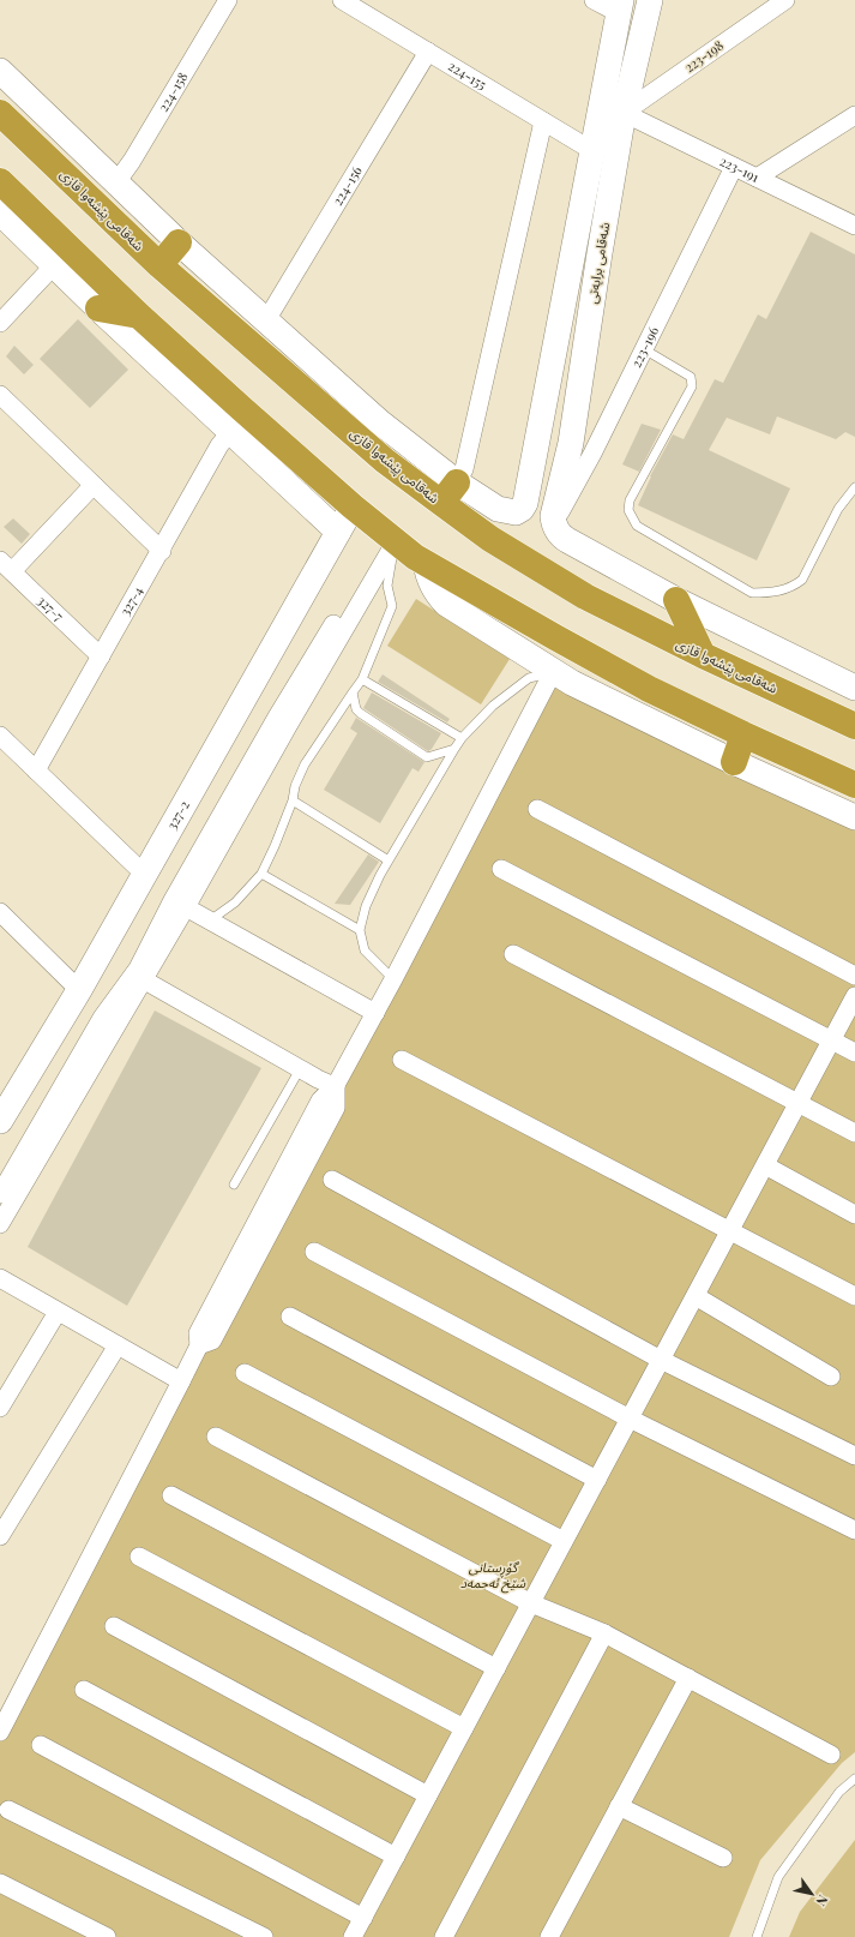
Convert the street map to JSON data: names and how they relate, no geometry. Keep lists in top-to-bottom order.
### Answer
{
  "streets": {
    "highway": ["شەقامی پێشەوا قازی"],
    "street": [
      "223-198",
      "224-155",
      "224-158",
      "223-191",
      "224-156",
      "شەقامی برایەتی",
      "223-196",
      "327-4",
      "327-7",
      "327-2"
    ]
  },
  "crossings": [
    ["223-198", "223-191"],
    ["223-198", "شەقامی برایەتی"],
    ["224-155", "224-156"],
    ["224-155", "شەقامی برایەتی"],
    ["223-191", "شەقامی برایەتی"],
    ["223-191", "223-196"],
    ["شەقامی برایەتی", "223-196"],
    ["327-4", "327-7"]
  ],
  "parks": ["گۆڕستانی شێخ ئەحمەد"],
  "north": "bottom right"
}
